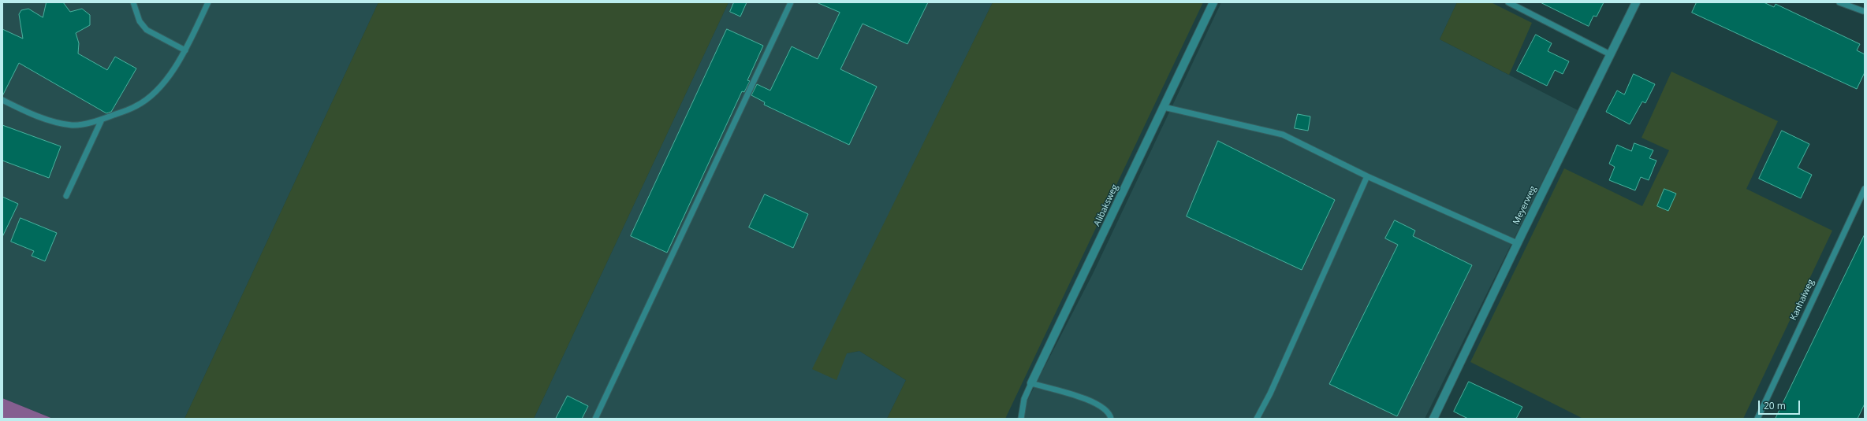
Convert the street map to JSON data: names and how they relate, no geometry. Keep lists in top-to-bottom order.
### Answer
{
  "streets": {
    "street": ["Alibaksweg", "Meyerweg"],
    "lane": ["Kanhaiweg"]
  },
  "scale_bar": "20 m"
}
